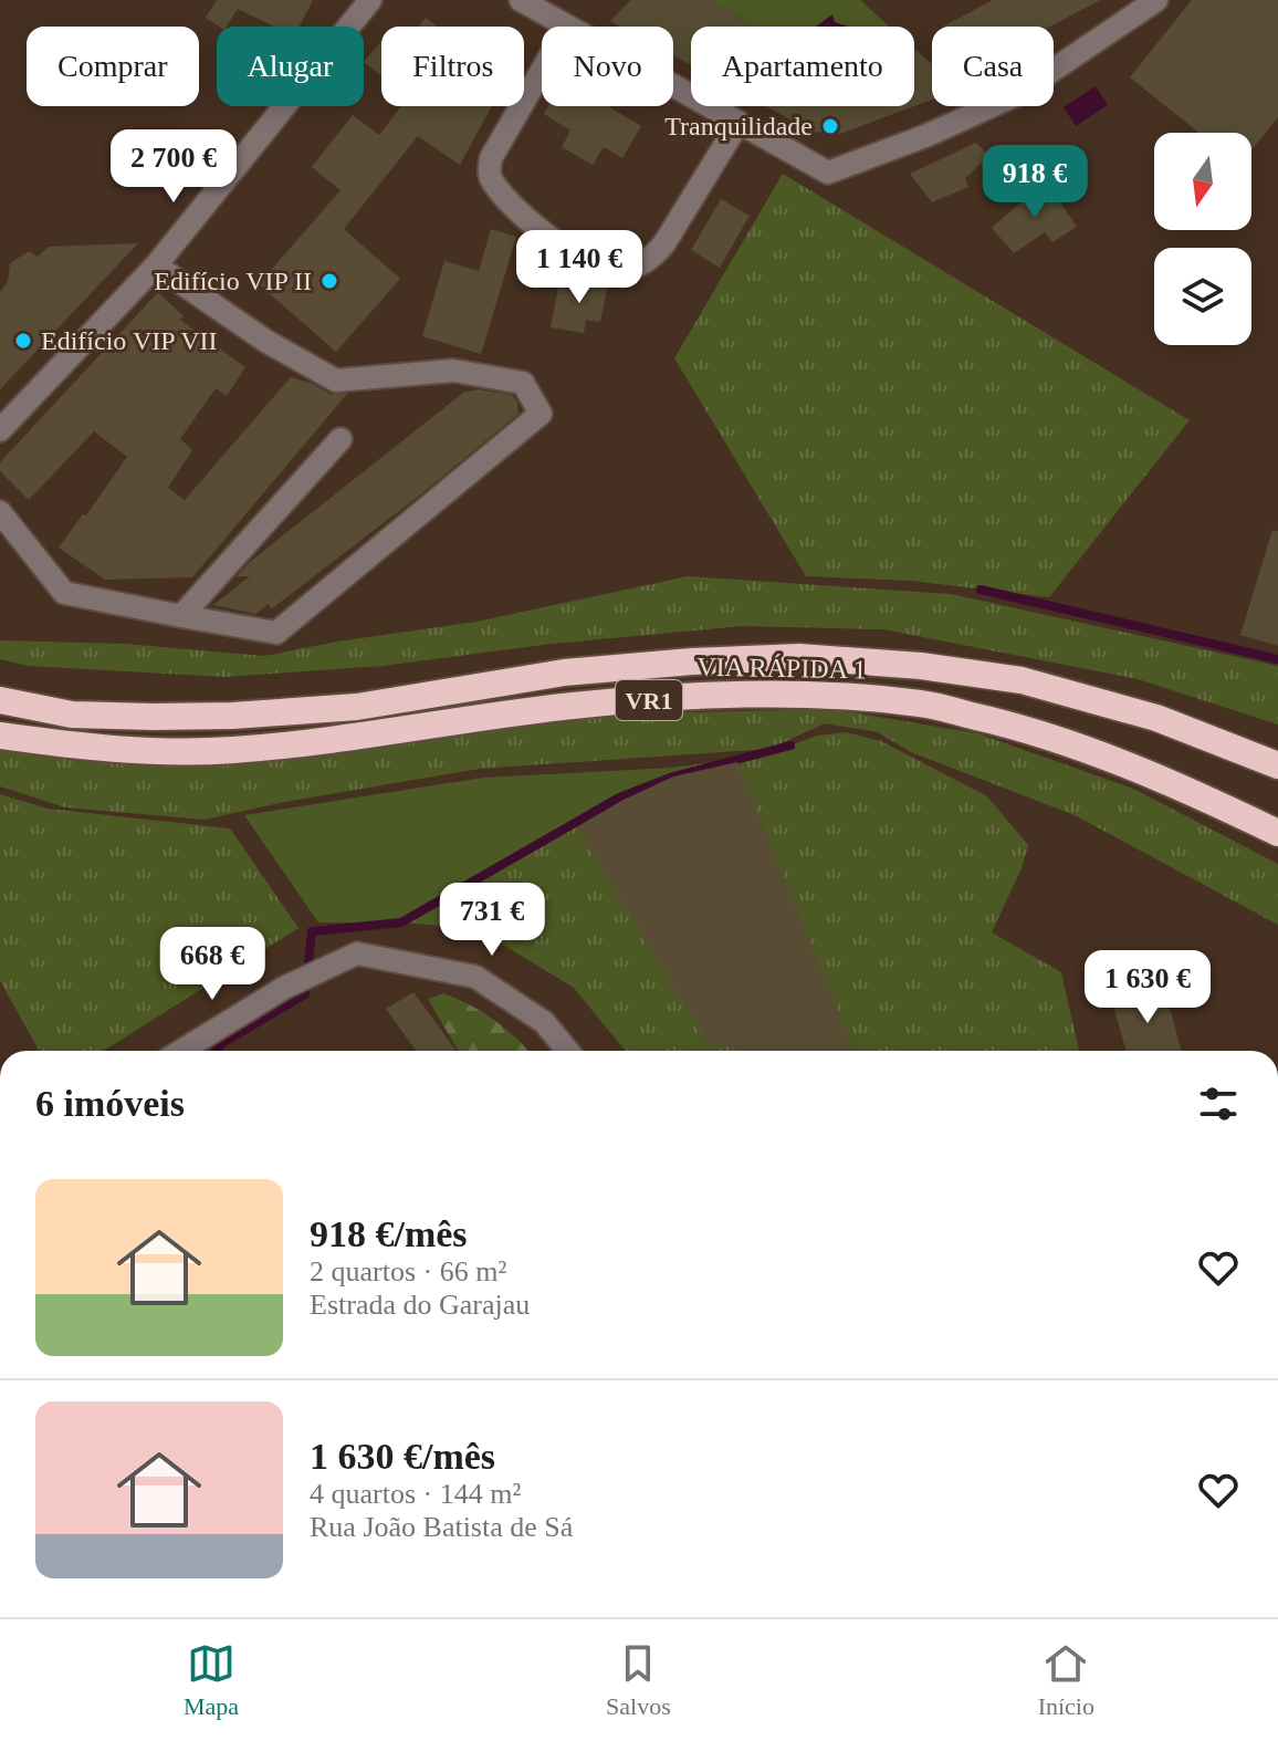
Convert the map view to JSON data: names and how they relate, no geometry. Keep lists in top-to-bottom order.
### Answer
{
  "streets": {
    "highway": ["VIA RÁPIDA 1", "VR1"]
  },
  "places": ["Tranquilidade", "Edifício VIP II", "Edifício VIP VII"],
  "north": "bottom",
  "page": {
    "chip": [
      "Comprar",
      "Alugar",
      "Filtros",
      "Novo",
      "Apartamento",
      "Casa"
    ],
    "price": [
      "2 700 €",
      "918 €",
      "1 140 €",
      "731 €",
      "668 €",
      "1 630 €"
    ],
    "heading": "6 imóveis",
    "list": [
      {
        "name": "918 €/mês",
        "note": "2 quartos · 66 m² · Estrada do Garajau"
      },
      {
        "name": "1 630 €/mês",
        "note": "4 quartos · 144 m² · Rua João Batista de Sá"
      }
    ],
    "tabs": ["Mapa", "Salvos", "Início"]
  }
}
